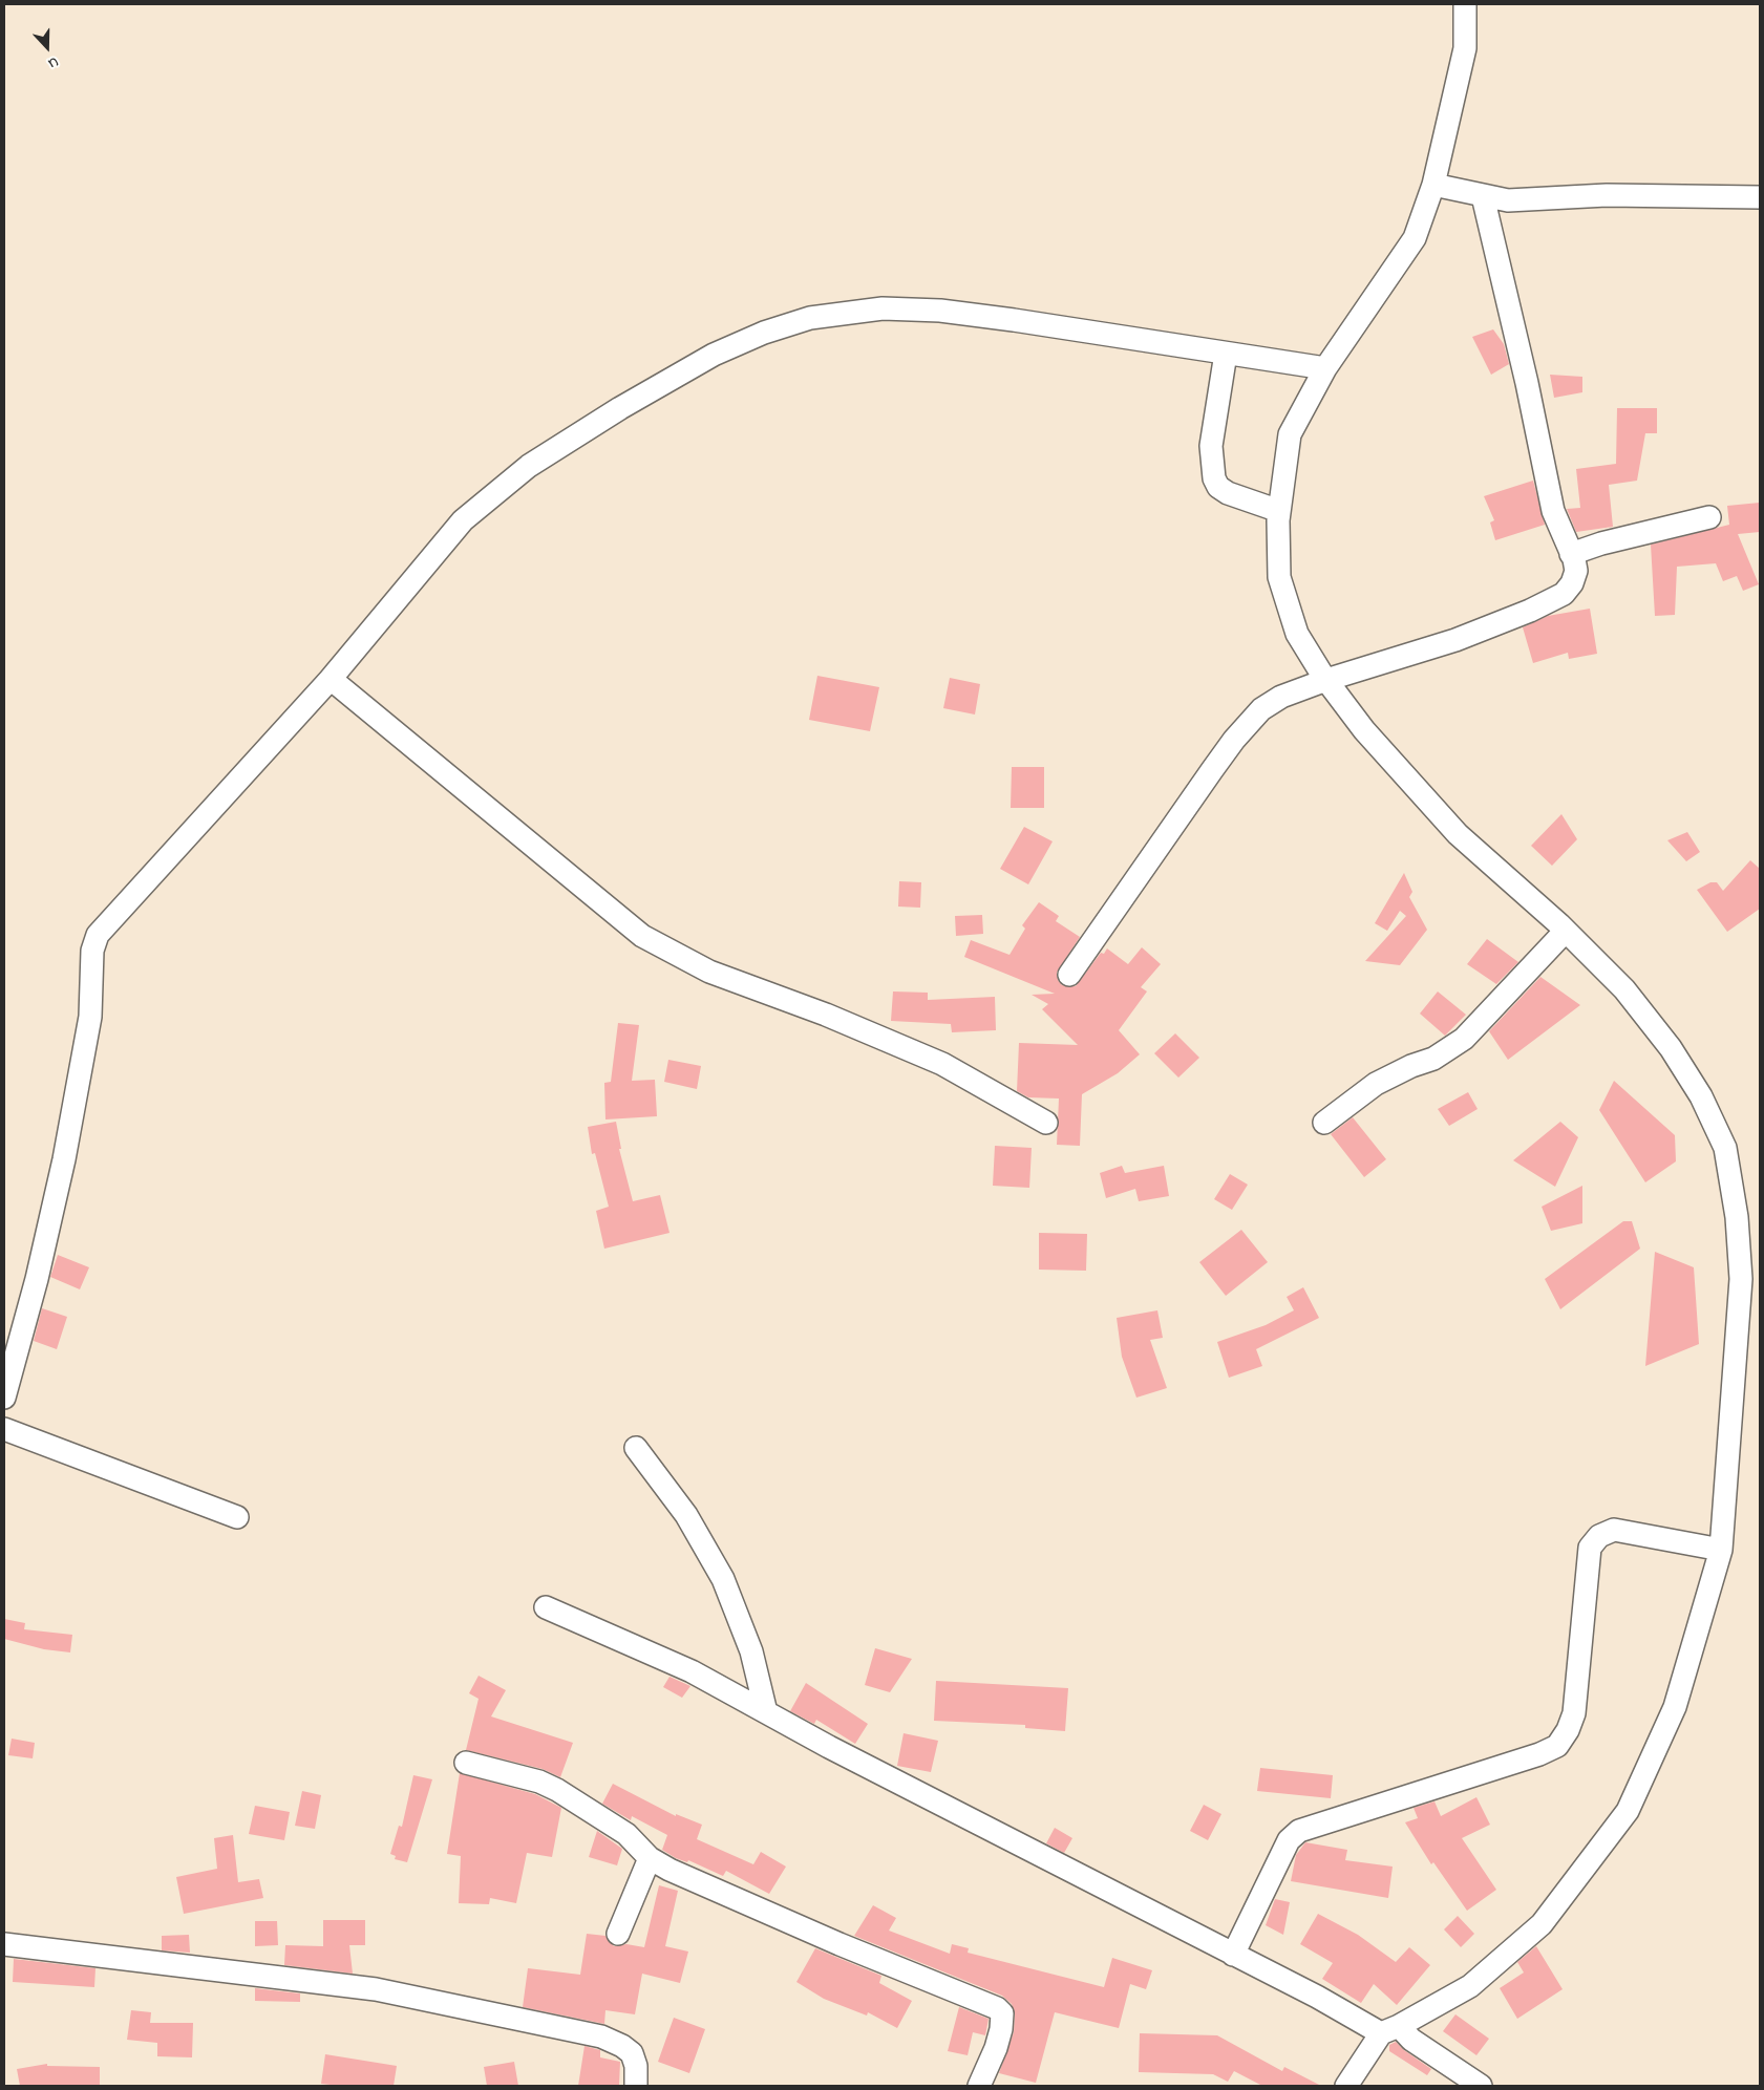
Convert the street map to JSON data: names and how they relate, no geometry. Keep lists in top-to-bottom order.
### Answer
{
  "north": "bottom"
}
